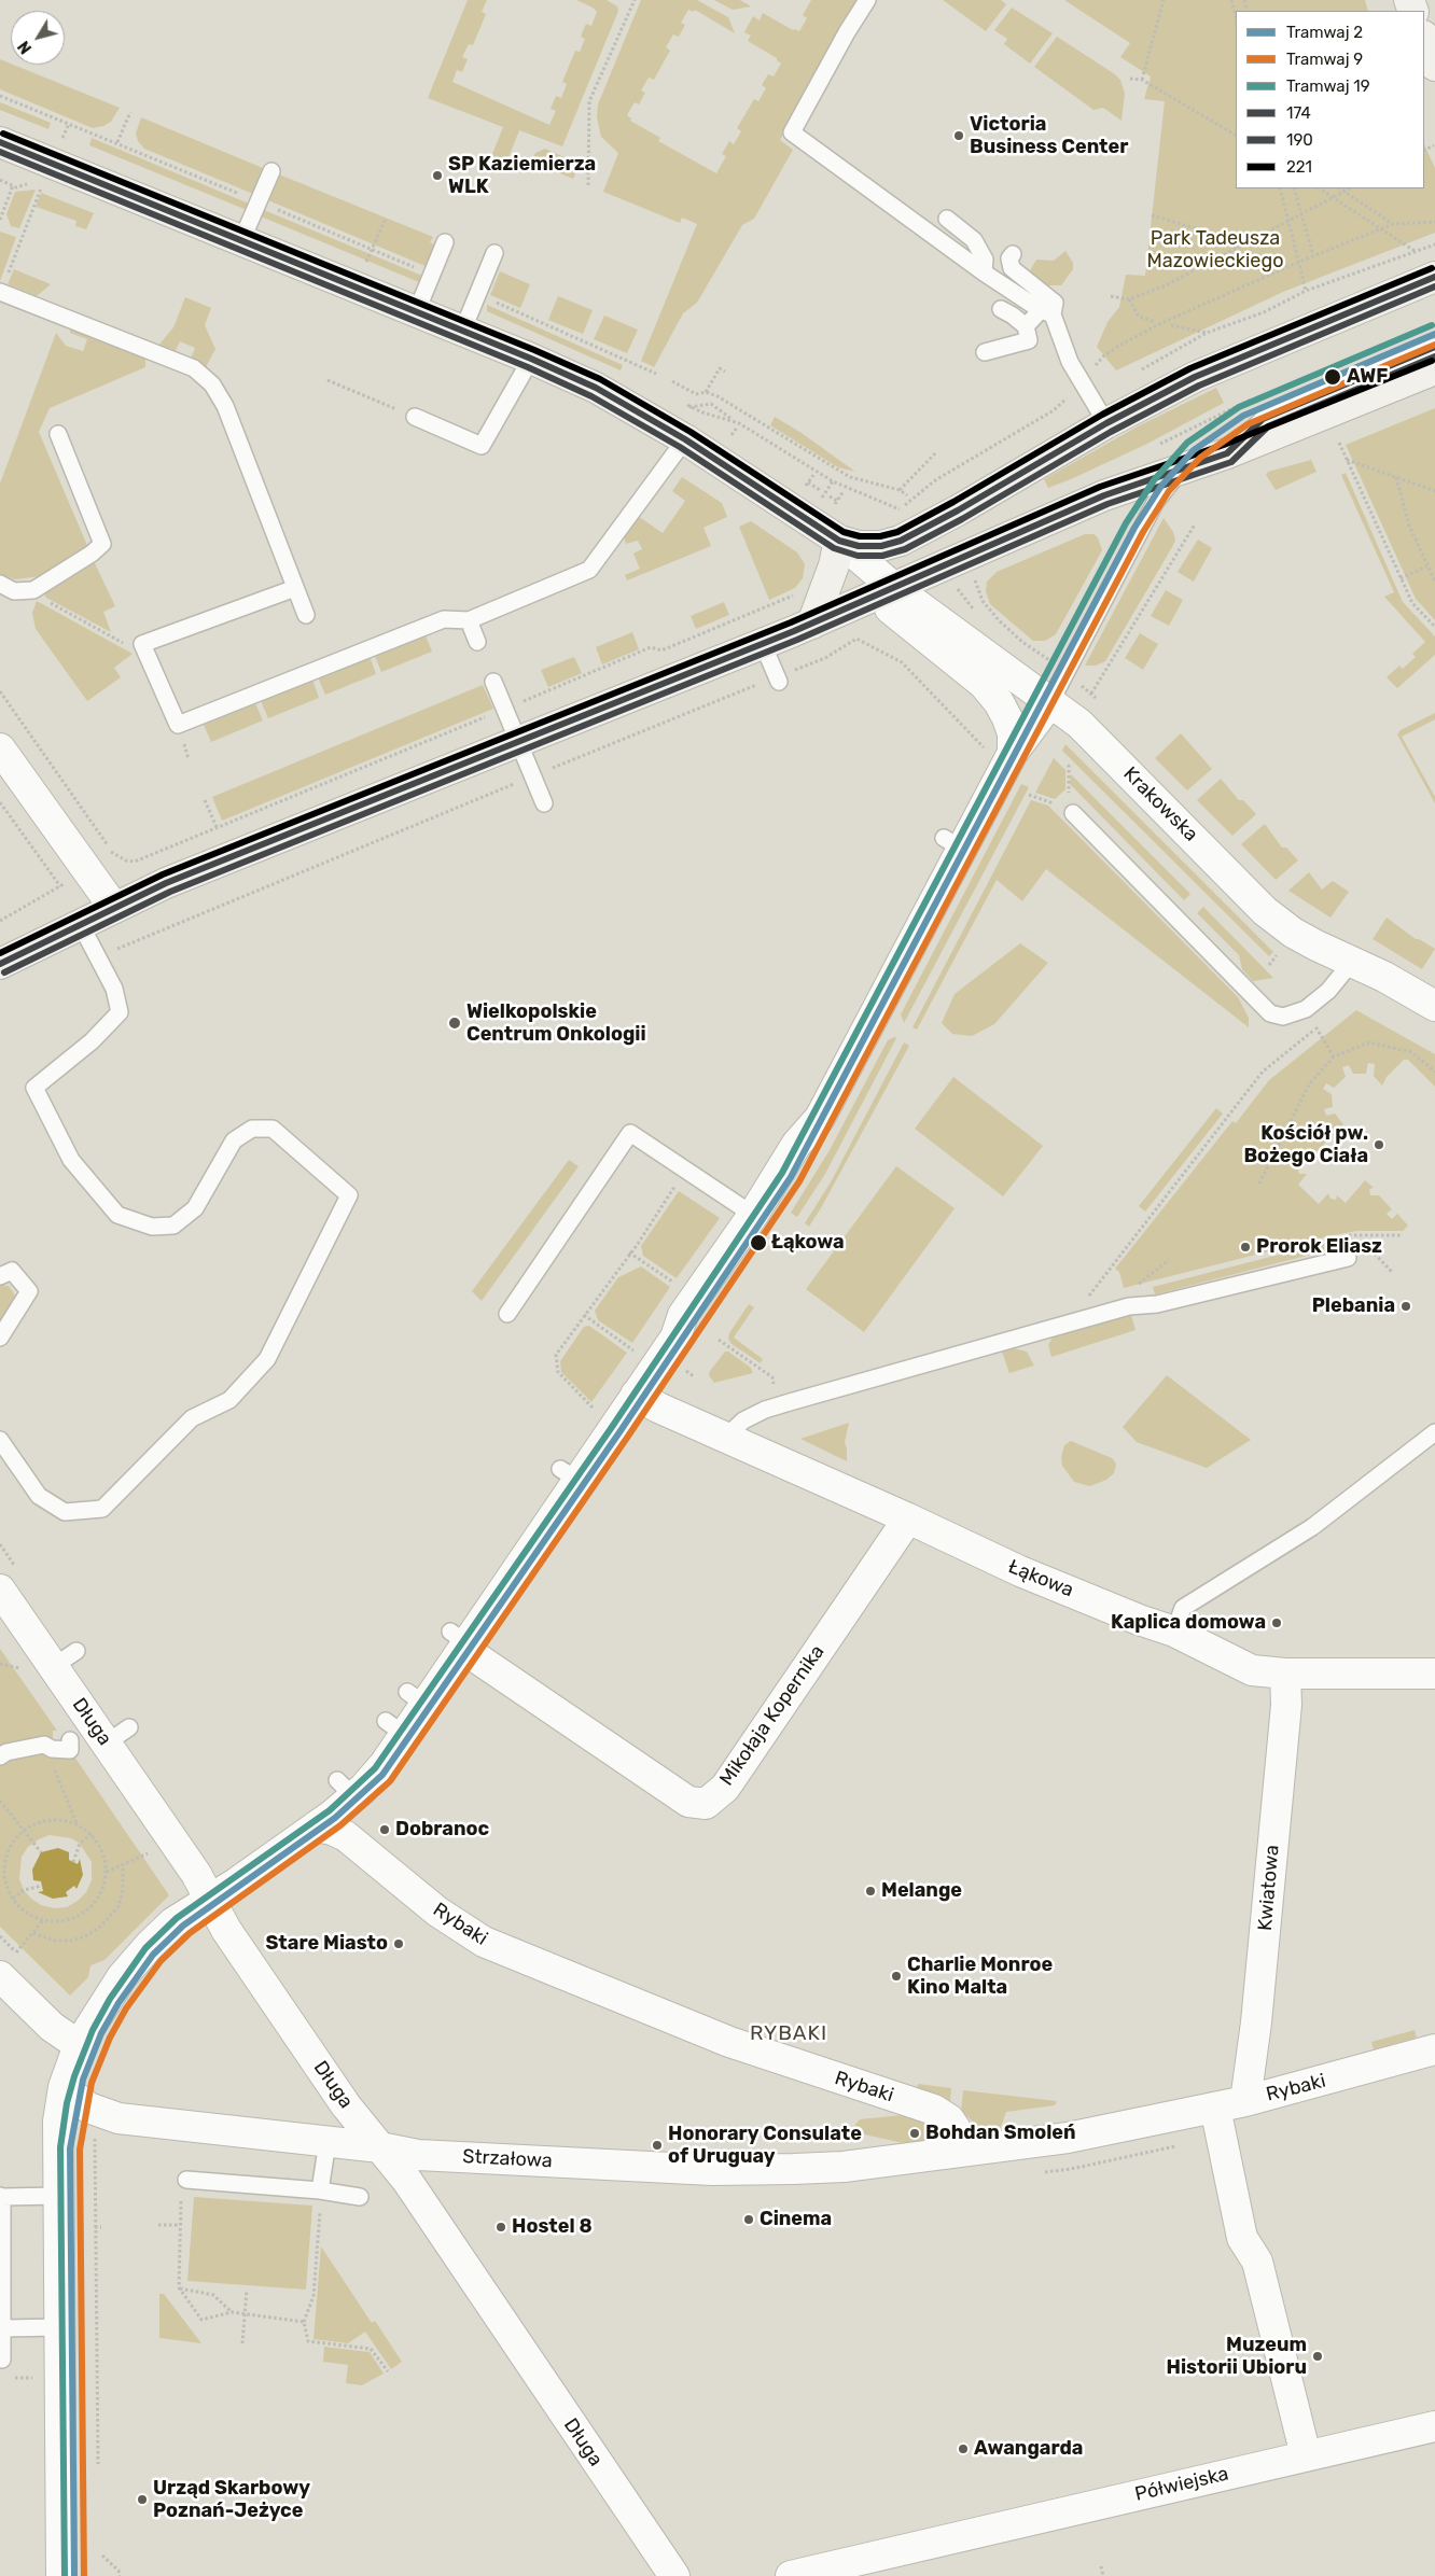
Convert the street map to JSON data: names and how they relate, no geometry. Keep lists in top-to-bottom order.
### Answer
{
  "streets": {
    "street": [
      "Krakowska",
      "Łąkowa",
      "Mikołaja Kopernika",
      "Długa",
      "Kwiatowa",
      "Rybaki",
      "Strzałowa",
      "Półwiejska"
    ]
  },
  "crossings": [
    ["Łąkowa", "Mikołaja Kopernika"],
    ["Łąkowa", "Kwiatowa"],
    ["Długa", "Strzałowa"],
    ["Kwiatowa", "Rybaki"],
    ["Rybaki", "Strzałowa"]
  ],
  "districts": ["RYBAKI"],
  "parks": ["Park Tadeusza Mazowieckiego"],
  "places": [
    "Victoria Business Center",
    "SP Kaziemierza WLK",
    "AWF",
    "Wielkopolskie Centrum Onkologii",
    "Kościół pw. Bożego Ciała",
    "Łąkowa",
    "Prorok Eliasz",
    "Plebania",
    "Kaplica domowa",
    "Dobranoc",
    "Melange",
    "Stare Miasto",
    "Charlie Monroe Kino Malta",
    "Bohdan Smoleń",
    "Honorary Consulate of Uruguay",
    "Cinema",
    "Hostel 8",
    "Muzeum Historii Ubioru",
    "Awangarda",
    "Urząd Skarbowy Poznań-Jeżyce"
  ],
  "lines": [
    "transit line 221",
    "transit line 174",
    "transit line 190",
    "tram line 19",
    "tram line 2",
    "tram line 9"
  ],
  "legend": [
    "Tramwaj 2",
    "Tramwaj 9",
    "Tramwaj 19",
    "174",
    "190",
    "221"
  ],
  "north": "bottom left"
}
